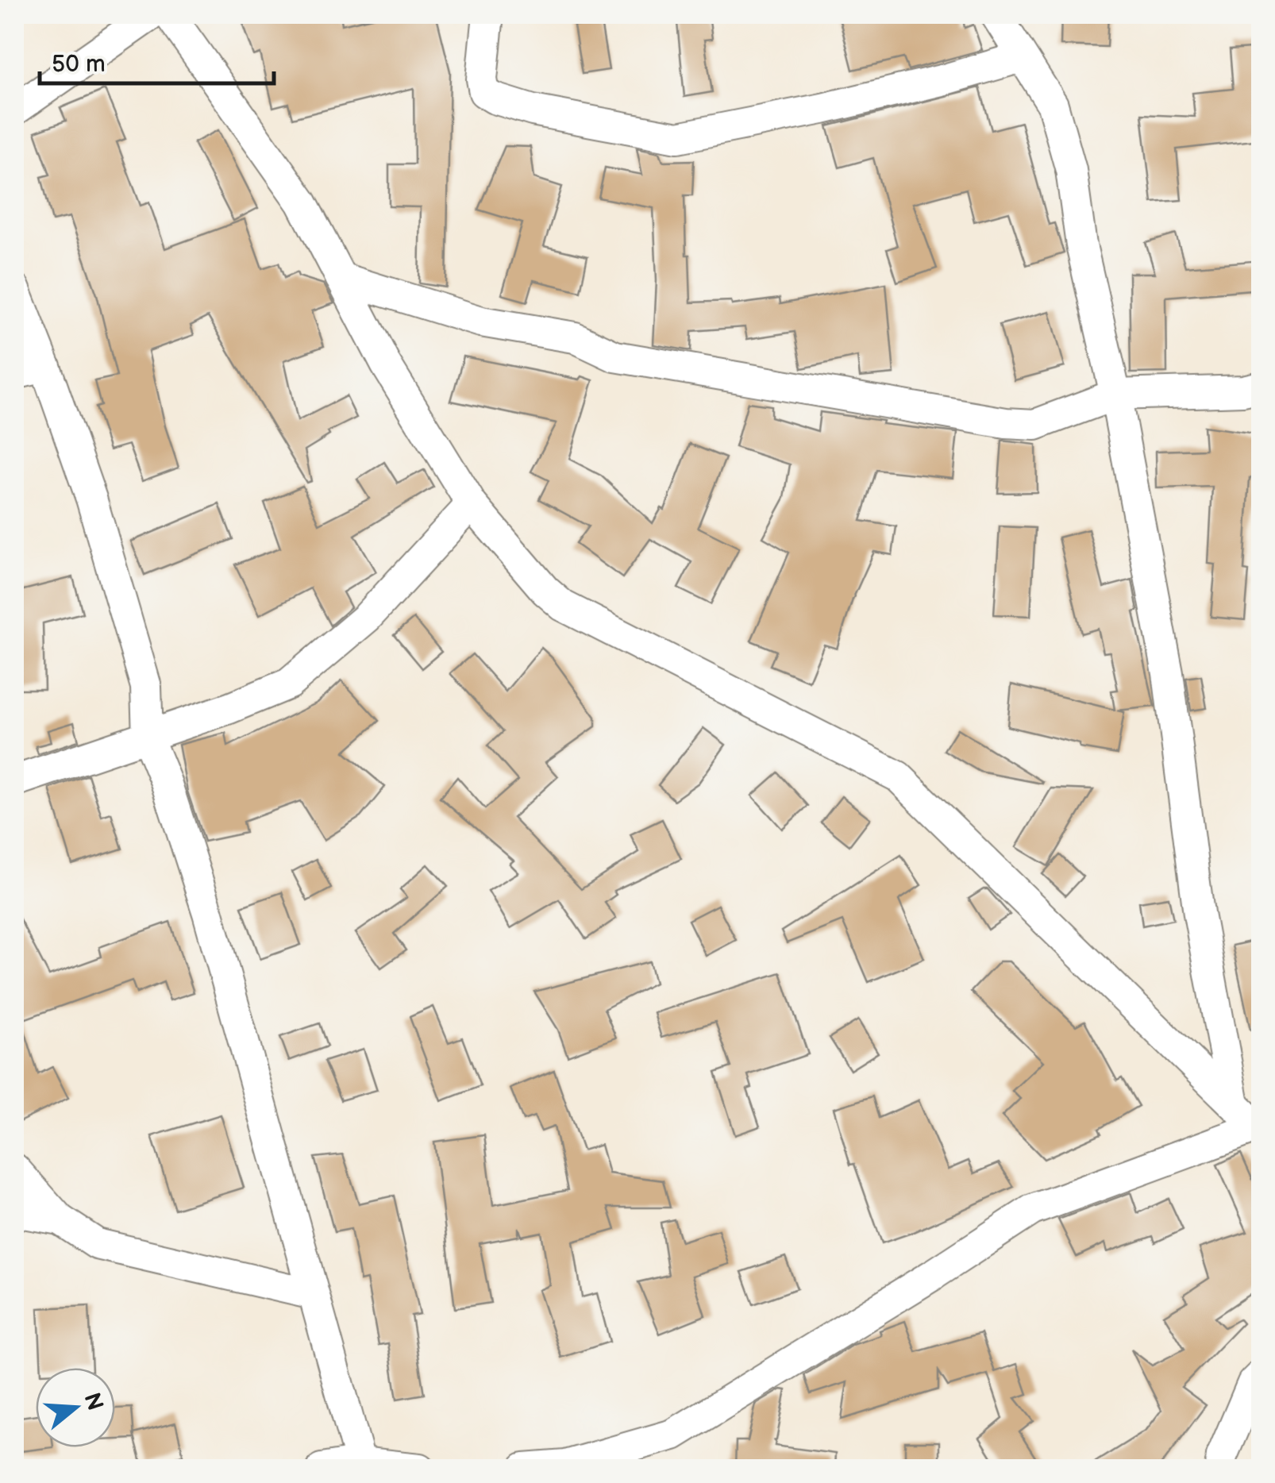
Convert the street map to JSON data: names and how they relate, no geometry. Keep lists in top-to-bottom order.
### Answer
{
  "scale_bar": "50 m",
  "north": "right"
}
